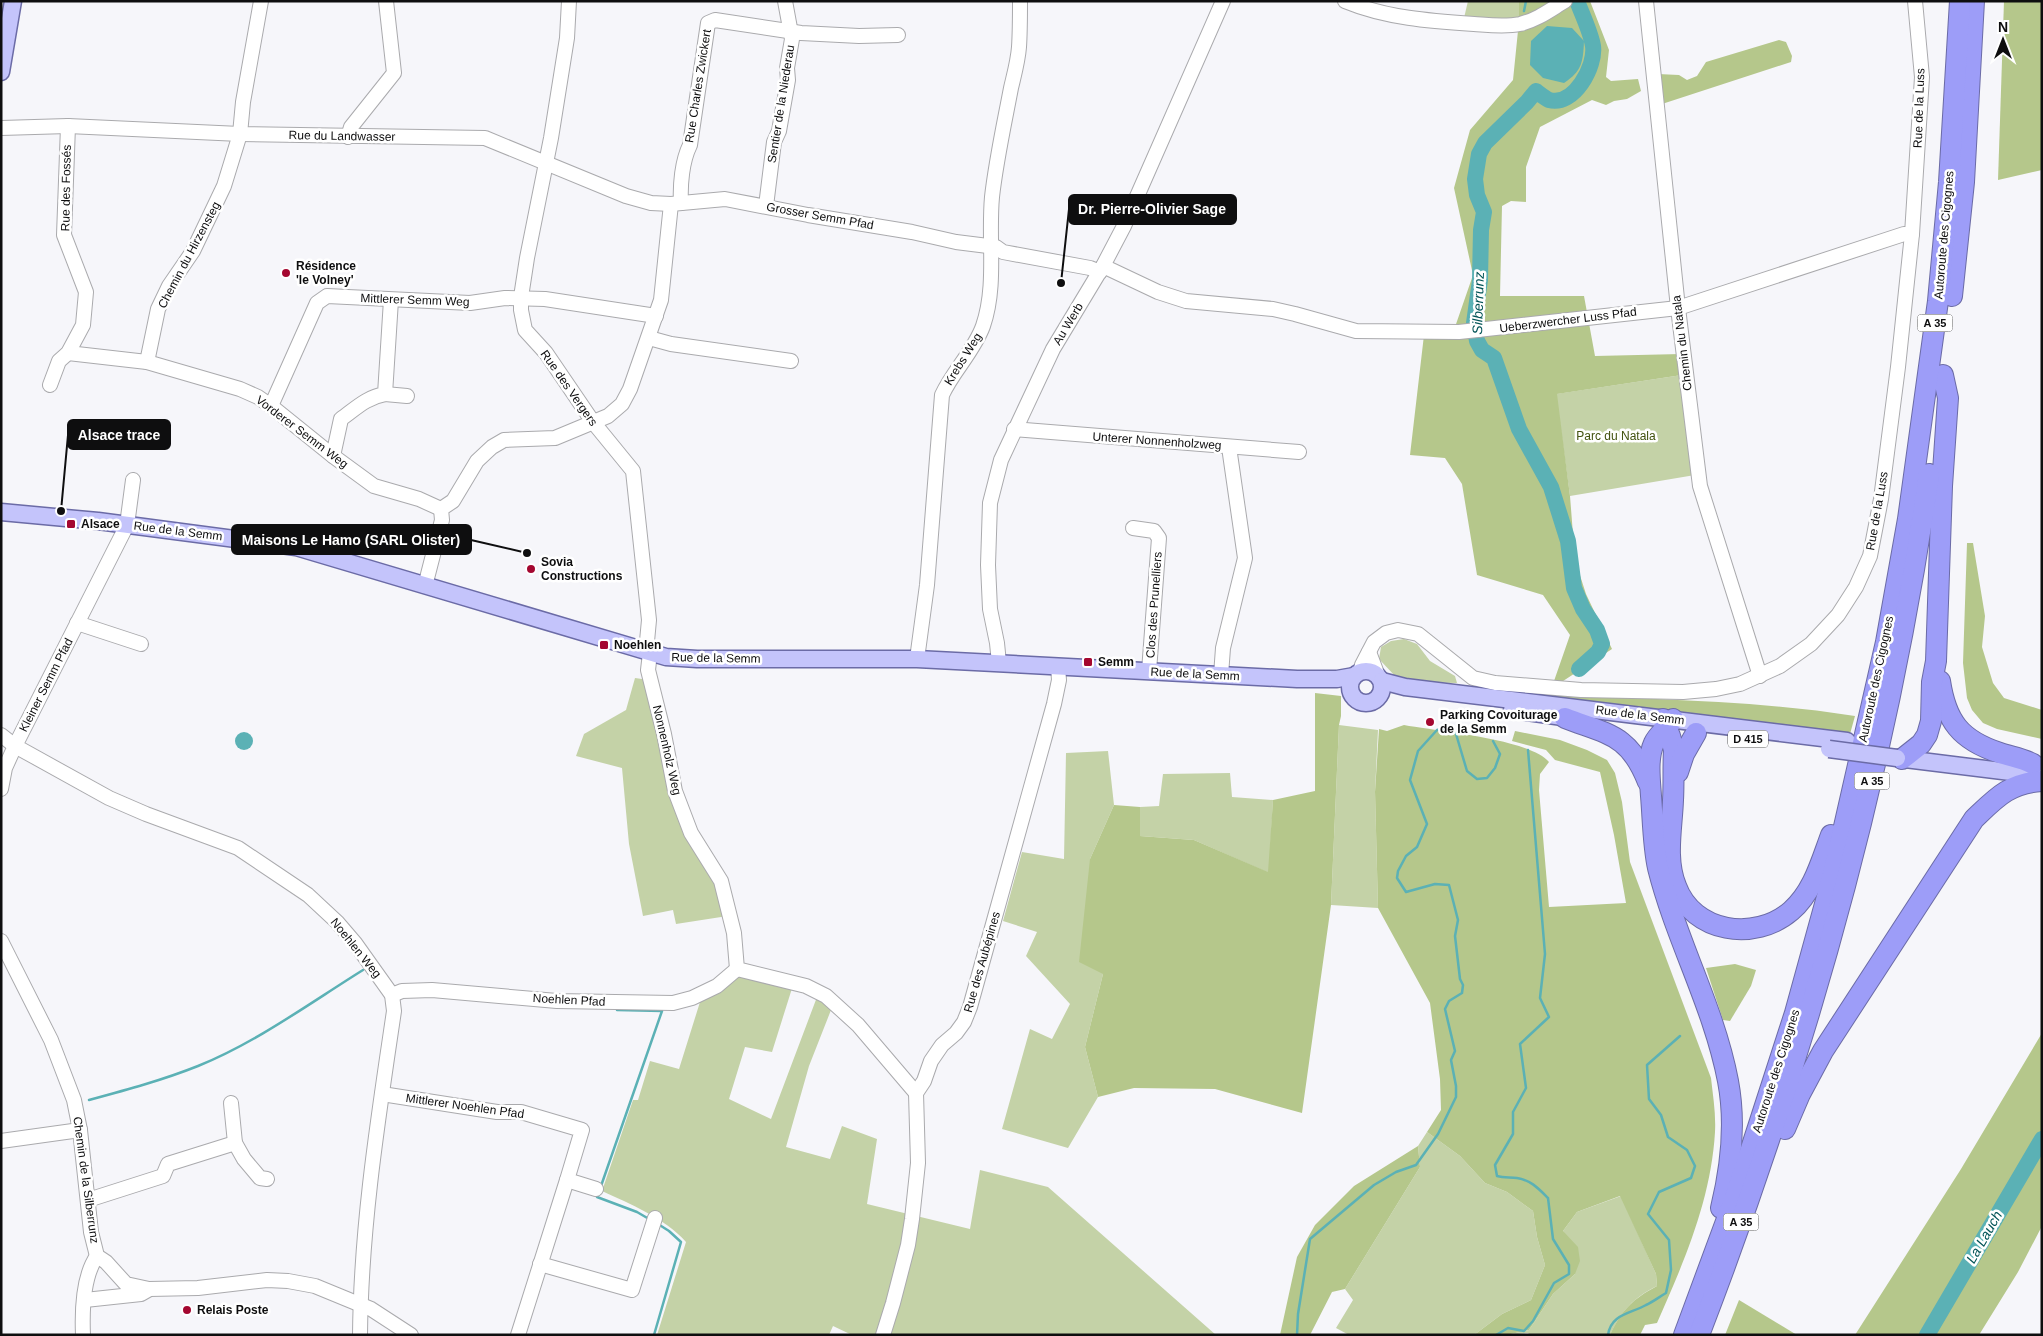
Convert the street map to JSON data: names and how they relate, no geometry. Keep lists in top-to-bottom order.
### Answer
{
  "streets": {
    "highway": ["Autoroute des Cigognes", "A 35"],
    "main road": ["Rue de la Semm", "D 415"],
    "street": [
      "Rue Charles Zwickert",
      "Sentier de la Niederau",
      "Rue de la Luss",
      "Rue du Landwasser",
      "Rue des Fossés",
      "Grosser Semm Pfad",
      "Chemin du Hirzensteg",
      "Mittlerer Semm Weg",
      "Ueberzwercher Luss Pfad",
      "Au Werb",
      "Chemin du Natala",
      "Krebs Weg",
      "Rue des Vergers",
      "Vorderer Semm Weg",
      "Unterer Nonnenholzweg",
      "Clos des Prunelliers",
      "Kleiner Semm Pfad",
      "Nonnenholz Weg",
      "Noehlen Weg",
      "Rue des Aubépines",
      "Noehlen Pfad",
      "Mittlerer Noehlen Pfad",
      "Chemin de la Silberrunz"
    ]
  },
  "crossings": [
    ["Rue Charles Zwickert", "Sentier de la Niederau"],
    ["Rue Charles Zwickert", "Rue du Landwasser"],
    ["Rue Charles Zwickert", "Grosser Semm Pfad"],
    ["Sentier de la Niederau", "Grosser Semm Pfad"],
    ["Rue de la Luss", "Ueberzwercher Luss Pfad"],
    ["Rue de la Luss", "Chemin du Natala"],
    ["Rue de la Luss", "Rue de la Semm"],
    ["Rue du Landwasser", "Rue des Fossés"],
    ["Rue du Landwasser", "Grosser Semm Pfad"],
    ["Rue du Landwasser", "Chemin du Hirzensteg"],
    ["Rue du Landwasser", "Rue des Vergers"],
    ["Rue des Fossés", "Vorderer Semm Weg"],
    ["Grosser Semm Pfad", "Ueberzwercher Luss Pfad"],
    ["Grosser Semm Pfad", "Au Werb"],
    ["Grosser Semm Pfad", "Krebs Weg"],
    ["Autoroute des Cigognes", "Rue de la Semm"],
    ["Chemin du Hirzensteg", "Vorderer Semm Weg"],
    ["Mittlerer Semm Weg", "Rue des Vergers"],
    ["Mittlerer Semm Weg", "Vorderer Semm Weg"],
    ["Ueberzwercher Luss Pfad", "Au Werb"],
    ["Ueberzwercher Luss Pfad", "Chemin du Natala"],
    ["Au Werb", "Unterer Nonnenholzweg"],
    ["Au Werb", "Rue de la Semm"],
    ["Krebs Weg", "Rue de la Semm"],
    ["Rue des Vergers", "Rue de la Semm"],
    ["Rue des Vergers", "Nonnenholz Weg"],
    ["Rue de la Semm", "Clos des Prunelliers"],
    ["Rue de la Semm", "Kleiner Semm Pfad"],
    ["Rue de la Semm", "D 415"],
    ["Rue de la Semm", "Nonnenholz Weg"],
    ["Rue de la Semm", "Rue des Aubépines"],
    ["Kleiner Semm Pfad", "Noehlen Weg"],
    ["Nonnenholz Weg", "Noehlen Pfad"],
    ["Noehlen Weg", "Noehlen Pfad"]
  ],
  "water": ["Silberrunz", "La Lauch"],
  "parks": ["Parc du Natala"],
  "places": {
    "other": [
      "Résidence 'le Volney'",
      "Dr. Pierre-Olivier Sage",
      "Alsace trace",
      "Maisons Le Hamo (SARL Olister)",
      "Sovia Constructions",
      "Parking Covoiturage de la Semm",
      "Relais Poste"
    ],
    "transit": ["Alsace", "Noehlen", "Semm"]
  },
  "north": "top"
}
